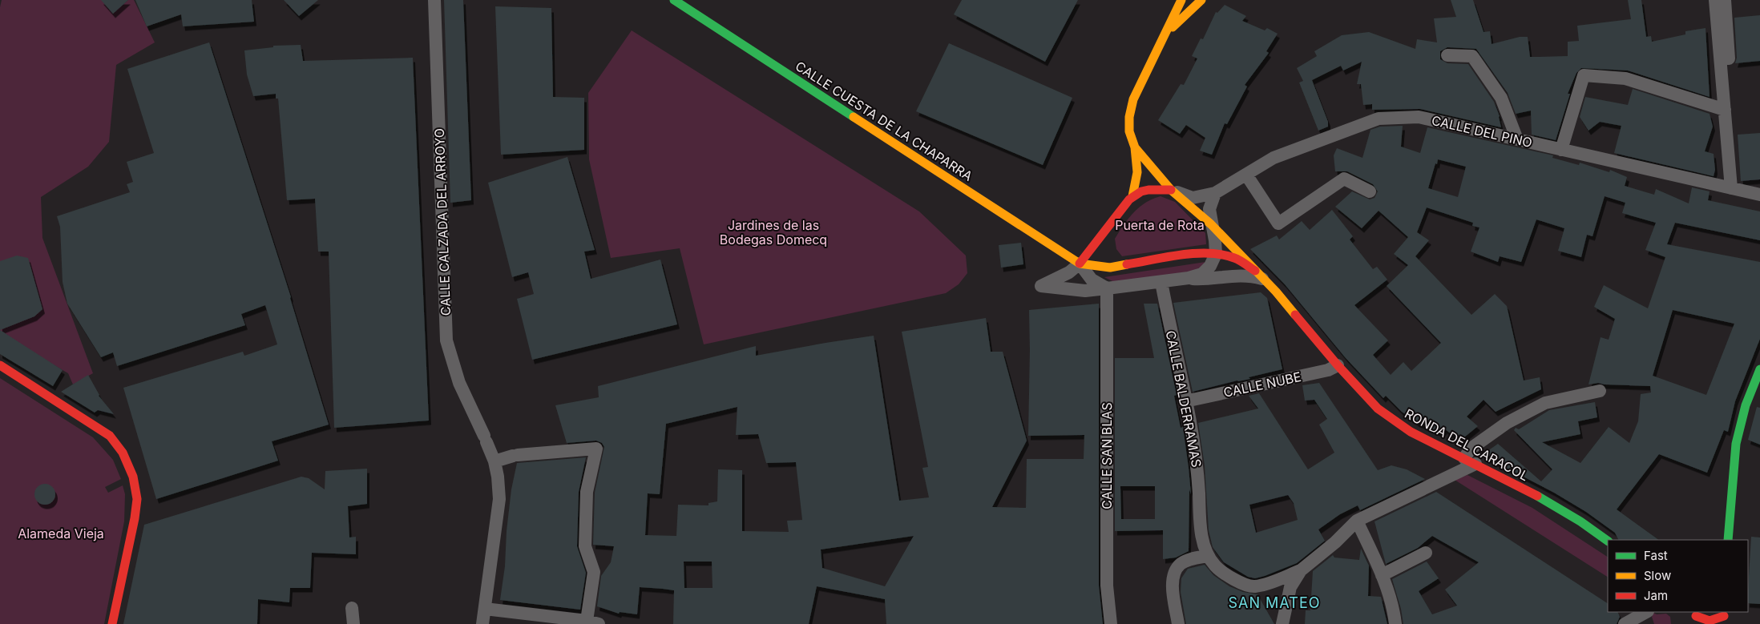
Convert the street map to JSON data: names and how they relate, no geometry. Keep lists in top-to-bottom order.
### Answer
{
  "streets": {
    "street": [
      "CALLE CUESTA DE LA CHAPARRA",
      "CALLE DEL PINO",
      "CALLE CALZADA DEL ARROYO",
      "CALLE NUBE",
      "CALLE BALDERRAMAS",
      "RONDA DEL CARACOL",
      "CALLE SAN BLAS"
    ]
  },
  "crossings": [
    ["CALLE NUBE", "CALLE BALDERRAMAS"],
    ["CALLE NUBE", "RONDA DEL CARACOL"]
  ],
  "districts": ["SAN MATEO"],
  "parks": ["Jardines de las Bodegas Domecq", "Puerta de Rota", "Alameda Vieja"],
  "legend": ["Fast", "Slow", "Jam"]
}
